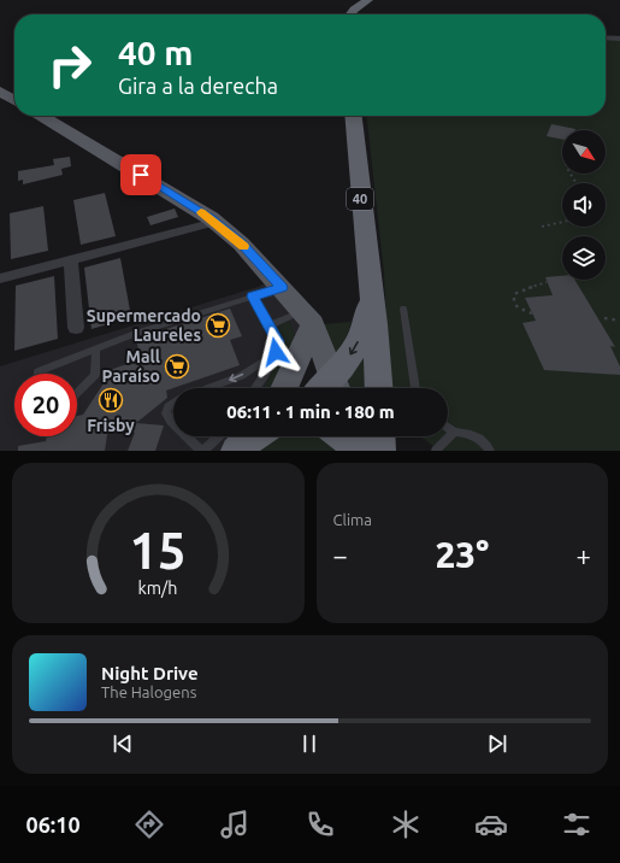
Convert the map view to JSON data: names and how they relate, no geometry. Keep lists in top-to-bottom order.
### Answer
{
  "streets": {
    "highway": ["40"]
  },
  "places": {
    "supermarket": ["Supermercado Laureles", "Mall Paraíso"],
    "restaurant": ["Frisby"]
  },
  "north": "bottom right",
  "page": {
    "turn": ["40 m", "Gira a la derecha"],
    "limit": "20",
    "trip": "06:11 · 1 min · 180 m",
    "tile": "Clima",
    "heat": ["−", "23°", "+"],
    "song": ["Night Drive", "The Halogens"],
    "tabs": "06:10",
    "gauge": ["15", "km/h"]
  }
}
